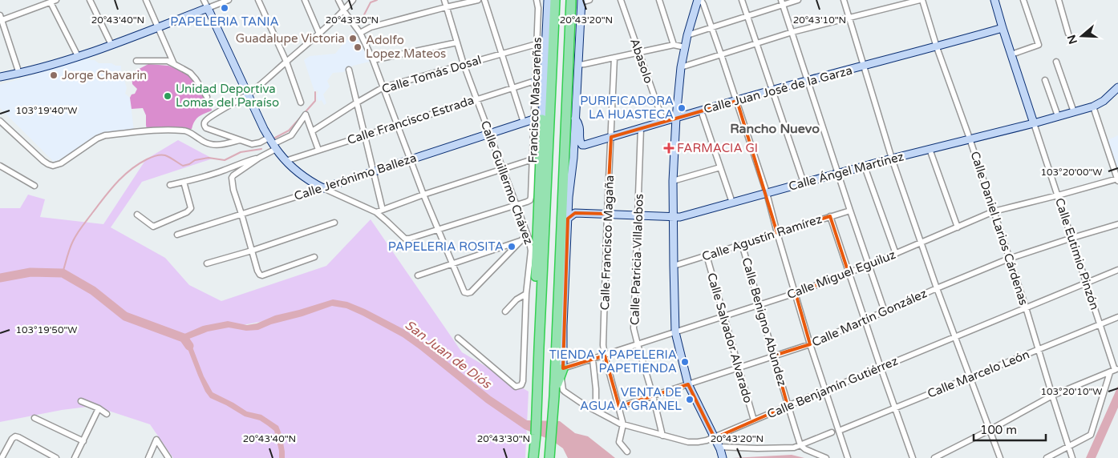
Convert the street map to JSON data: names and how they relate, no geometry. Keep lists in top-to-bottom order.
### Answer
{
  "streets": {
    "street": [
      "Abasolo",
      "Calle Tomás Dosal",
      "Calle Juan José de la Garza",
      "Francisco Mascareñas",
      "Calle Francisco Estrada",
      "Calle Ángel Martínez",
      "Calle Jerónimo Balleza",
      "Calle Guillermo Chávez",
      "Calle Daniel Larios Cárdenas",
      "Calle Agustín Ramírez",
      "Calle Francisco Magaña",
      "Calle Eutimio Pinzón",
      "Calle Patricia Villalobos",
      "Calle Miguel Eguiluz",
      "Calle Martín González",
      "Calle Benigno Abùndez",
      "Calle Salvador Alvarado",
      "Calle Marcelo León",
      "Calle Benjamín Gutiérrez"
    ]
  },
  "crossings": [
    ["Abasolo", "Calle Juan José de la Garza"],
    ["Calle Tomás Dosal", "Francisco Mascareñas"],
    ["Calle Tomás Dosal", "Calle Guillermo Chávez"],
    ["Calle Juan José de la Garza", "Calle Daniel Larios Cárdenas"],
    ["Calle Juan José de la Garza", "Calle Francisco Magaña"],
    ["Calle Juan José de la Garza", "Calle Eutimio Pinzón"],
    ["Calle Juan José de la Garza", "Calle Patricia Villalobos"],
    ["Francisco Mascareñas", "Calle Francisco Estrada"],
    ["Francisco Mascareñas", "Calle Jerónimo Balleza"],
    ["Francisco Mascareñas", "Calle Guillermo Chávez"],
    ["Calle Francisco Estrada", "Calle Guillermo Chávez"],
    ["Calle Ángel Martínez", "Calle Daniel Larios Cárdenas"],
    ["Calle Ángel Martínez", "Calle Francisco Magaña"],
    ["Calle Ángel Martínez", "Calle Eutimio Pinzón"],
    ["Calle Ángel Martínez", "Calle Patricia Villalobos"],
    ["Calle Jerónimo Balleza", "Calle Guillermo Chávez"],
    ["Calle Daniel Larios Cárdenas", "Calle Miguel Eguiluz"],
    ["Calle Daniel Larios Cárdenas", "Calle Martín González"],
    ["Calle Daniel Larios Cárdenas", "Calle Marcelo León"],
    ["Calle Daniel Larios Cárdenas", "Calle Benjamín Gutiérrez"],
    ["Calle Agustín Ramírez", "Calle Benigno Abùndez"],
    ["Calle Agustín Ramírez", "Calle Salvador Alvarado"],
    ["Calle Francisco Magaña", "Calle Miguel Eguiluz"],
    ["Calle Francisco Magaña", "Calle Martín González"],
    ["Calle Francisco Magaña", "Calle Benjamín Gutiérrez"],
    ["Calle Eutimio Pinzón", "Calle Miguel Eguiluz"],
    ["Calle Eutimio Pinzón", "Calle Martín González"],
    ["Calle Eutimio Pinzón", "Calle Marcelo León"],
    ["Calle Eutimio Pinzón", "Calle Benjamín Gutiérrez"],
    ["Calle Patricia Villalobos", "Calle Miguel Eguiluz"],
    ["Calle Patricia Villalobos", "Calle Martín González"],
    ["Calle Patricia Villalobos", "Calle Benjamín Gutiérrez"],
    ["Calle Miguel Eguiluz", "Calle Benigno Abùndez"],
    ["Calle Miguel Eguiluz", "Calle Salvador Alvarado"],
    ["Calle Miguel Eguiluz", "Calle Benjamín Gutiérrez"],
    ["Calle Martín González", "Calle Benigno Abùndez"],
    ["Calle Martín González", "Calle Salvador Alvarado"],
    ["Calle Benigno Abùndez", "Calle Benjamín Gutiérrez"],
    ["Calle Salvador Alvarado", "Calle Benjamín Gutiérrez"]
  ],
  "districts": ["Rancho Nuevo"],
  "water": ["San Juan de Diós"],
  "places": {
    "other": [
      "PAPELERIA TANIA",
      "Guadalupe Victoria",
      "Adolfo Lopez Mateos",
      "Jorge Chavarin",
      "Unidad Deportiva Lomas del Paraíso",
      "PURIFICADORA LA HUASTECA",
      "PAPELERIA ROSITA",
      "TIENDA Y PAPELERIA PAPETIENDA",
      "VENTA DE AGUA A GRANEL"
    ],
    "health": ["FARMACIA GI"]
  },
  "scale_bar": "100 m",
  "north": "left",
  "coordinates": [
    "20°43'40\"N",
    "20°43'30\"N",
    "20°43'20\"N",
    "20°43'10\"N",
    "103°19'40\"W",
    "103°20'00\"W",
    "103°19'50\"W",
    "103°20'10\"W"
  ]
}
